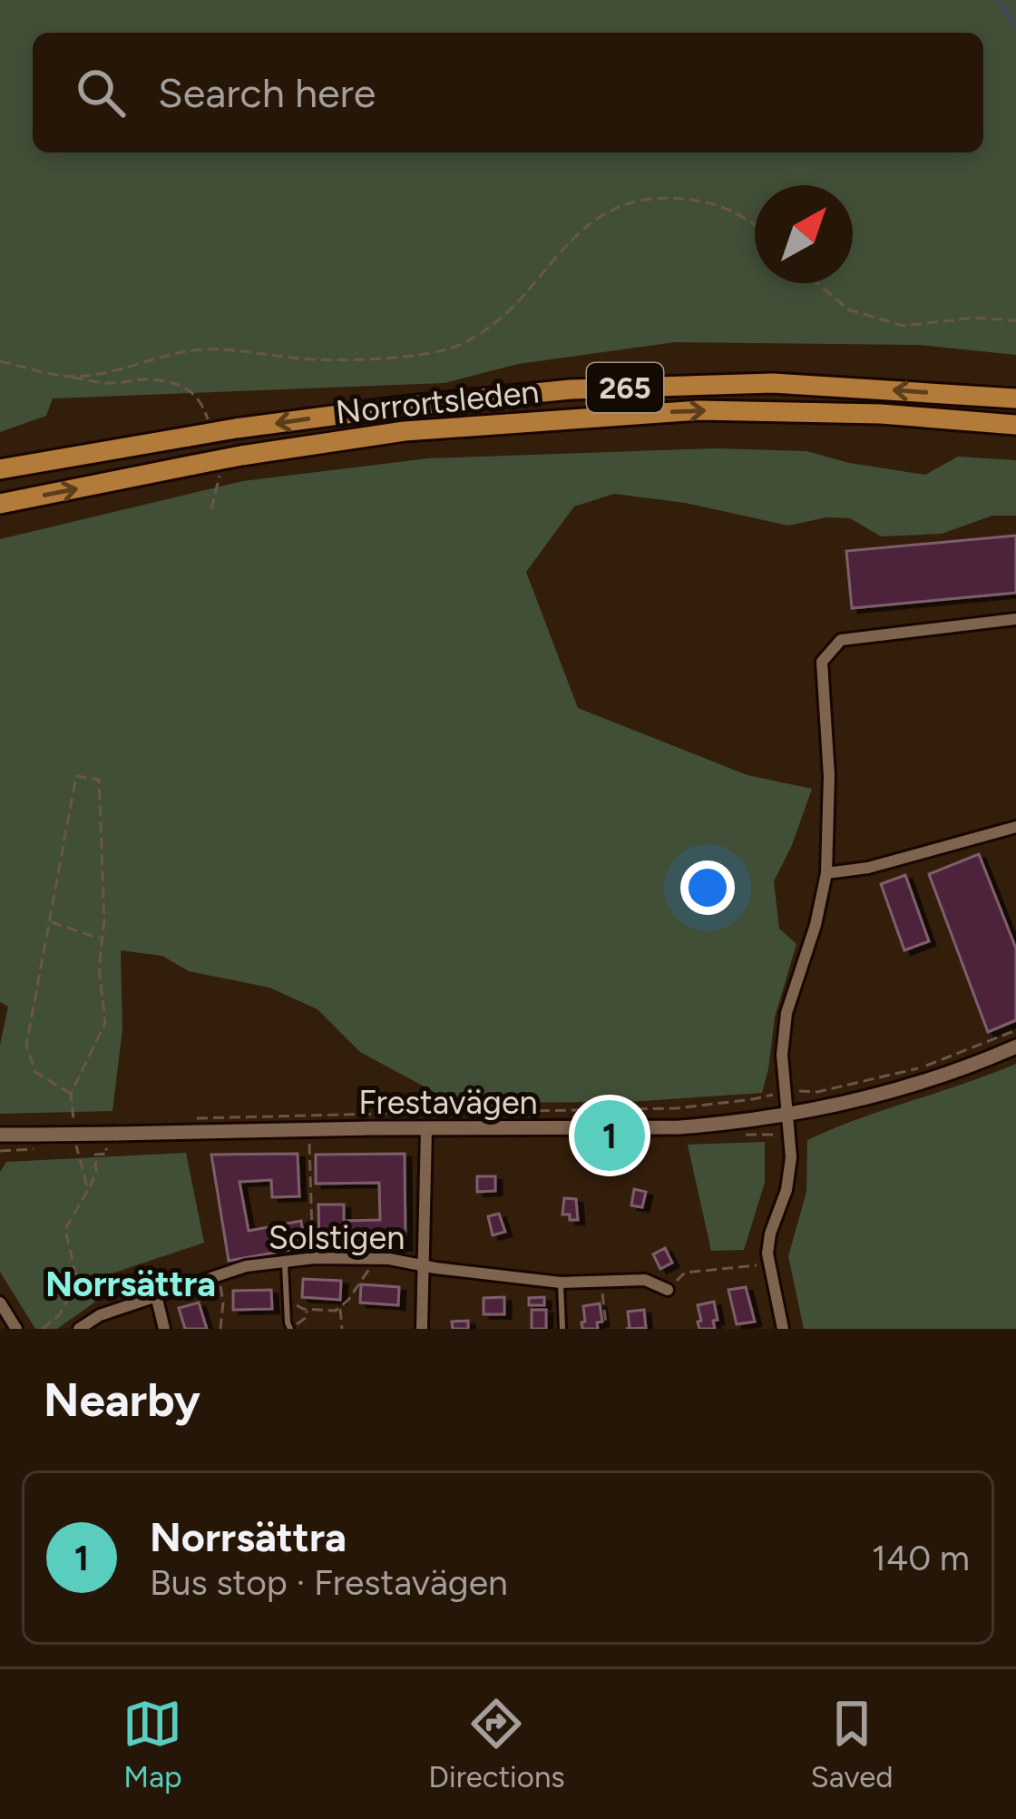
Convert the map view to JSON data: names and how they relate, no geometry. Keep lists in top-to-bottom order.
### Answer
{
  "streets": {
    "highway": ["265", "Norrortsleden"],
    "street": ["Frestavägen", "Solstigen"]
  },
  "districts": ["Norrsättra"],
  "north": "top right",
  "page": {
    "search": "Search here",
    "pins": "1",
    "heading": "Nearby",
    "list": [
      {
        "mark": "1",
        "name": "Norrsättra",
        "note": "Bus stop · Frestavägen",
        "value": "140 m"
      }
    ],
    "nav": ["Map", "Directions", "Saved"]
  }
}
